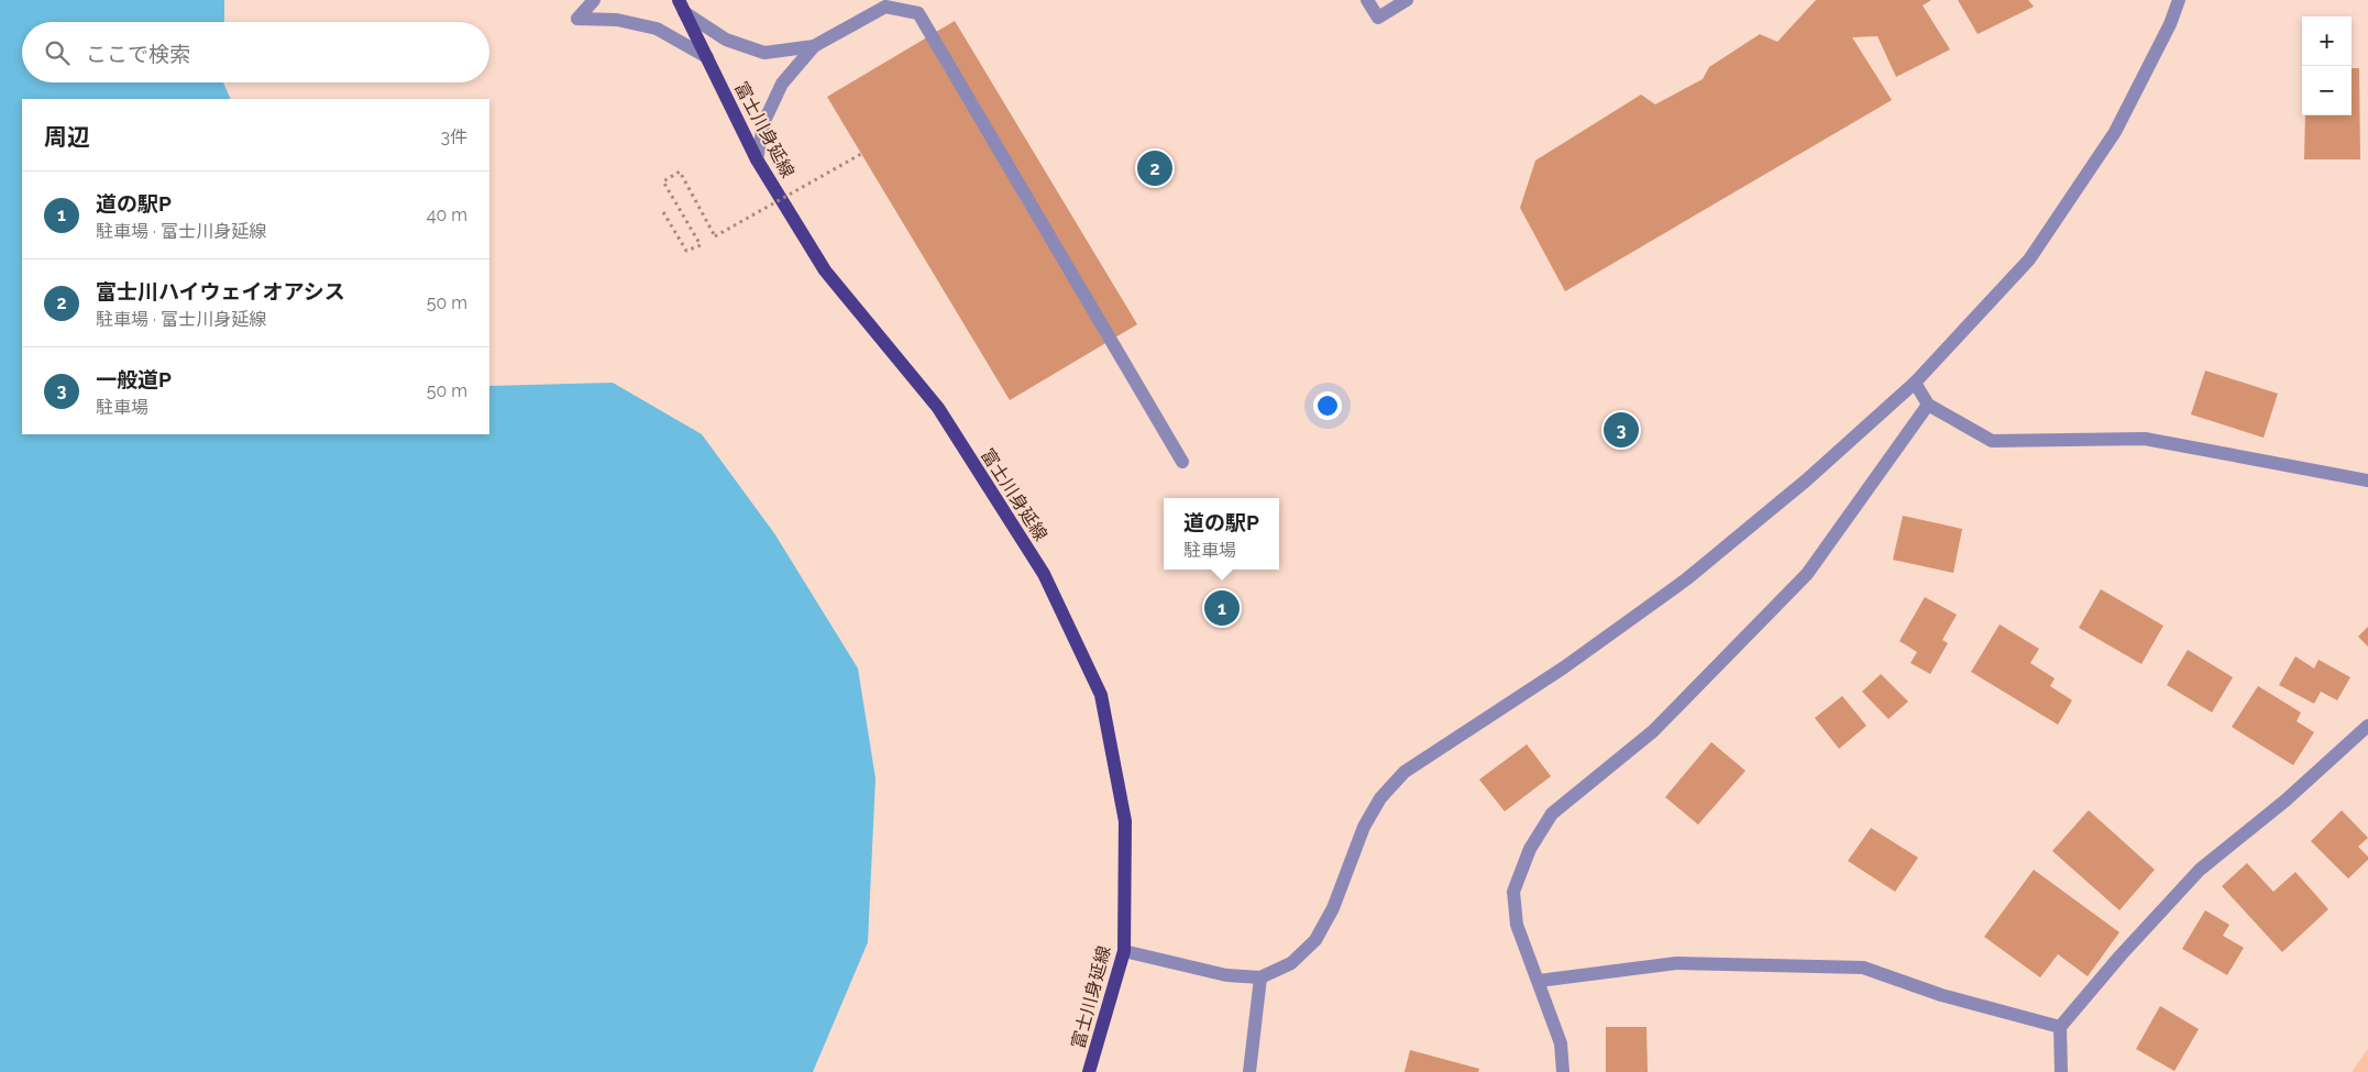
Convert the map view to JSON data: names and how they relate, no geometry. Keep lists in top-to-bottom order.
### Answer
{
  "streets": {
    "main road": ["富士川身延線"]
  },
  "page": {
    "map_buttons": ["+", "−"],
    "search": "ここで検索",
    "heading": ["周辺", "3件"],
    "pins": ["2", "3", "1"],
    "list": [
      {
        "mark": "1",
        "name": "道の駅P",
        "note": "駐車場 · 富士川身延線",
        "value": "40 m"
      },
      {
        "mark": "2",
        "name": "富士川ハイウェイオアシス",
        "note": "駐車場 · 富士川身延線",
        "value": "50 m"
      },
      {
        "mark": "3",
        "name": "一般道P",
        "note": "駐車場",
        "value": "50 m"
      }
    ],
    "popup": ["道の駅P", "駐車場"]
  }
}
